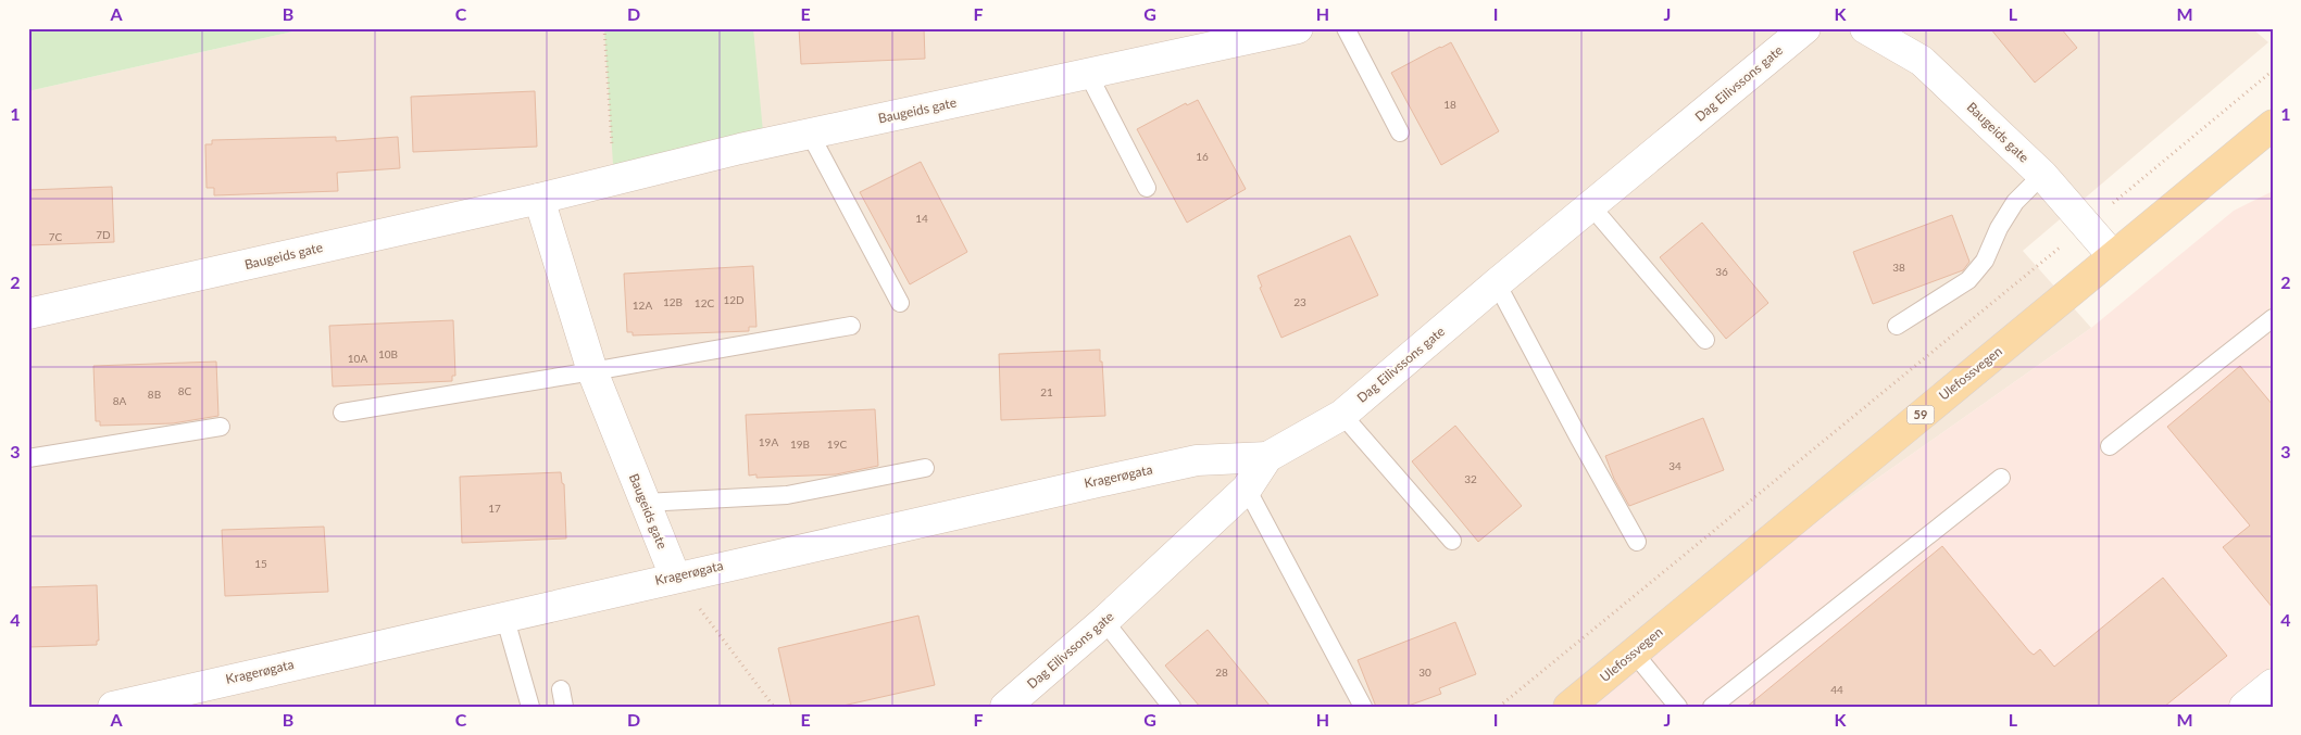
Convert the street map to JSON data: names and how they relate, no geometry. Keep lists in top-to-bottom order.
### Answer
{
  "streets": {
    "main road": ["Ulefossvegen", "59"],
    "street": ["Dag Eilivssons gate", "Baugeids gate", "Kragerøgata"]
  },
  "crossings": [
    ["Dag Eilivssons gate", "Kragerøgata"],
    ["Baugeids gate", "Ulefossvegen"],
    ["Baugeids gate", "Kragerøgata"]
  ],
  "house_numbers": [
    "18",
    "16",
    "14",
    "7D",
    "7C",
    "38",
    "36",
    "12D",
    "12B",
    "23",
    "12C",
    "12A",
    "10B",
    "10A",
    "8C",
    "21",
    "8B",
    "8A",
    "19A",
    "19B",
    "19C",
    "34",
    "32",
    "17",
    "15",
    "28",
    "30",
    "44"
  ],
  "grid": {
    "columns": [
      "A",
      "B",
      "C",
      "D",
      "E",
      "F",
      "G",
      "H",
      "I",
      "J",
      "K",
      "L",
      "M"
    ],
    "rows": [
      "1",
      "2",
      "3",
      "4"
    ]
  }
}
